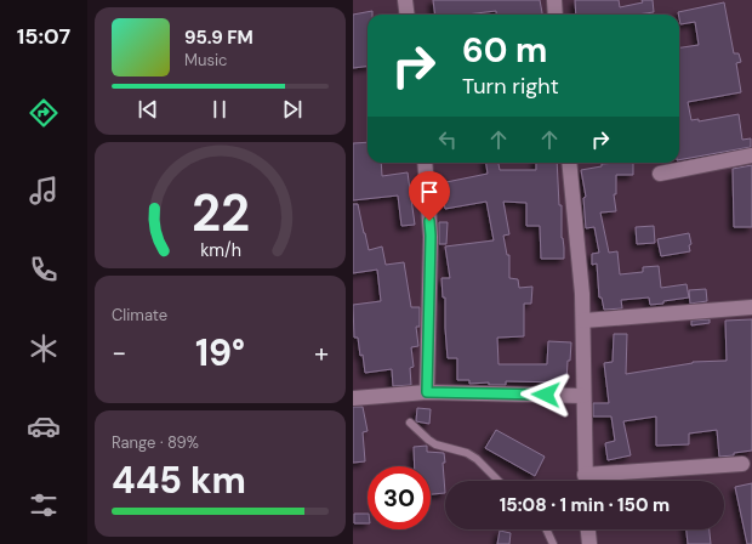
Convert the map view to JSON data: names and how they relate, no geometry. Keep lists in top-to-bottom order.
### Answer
{
  "page": {
    "tabs": "15:07",
    "turn": ["60 m", "Turn right"],
    "song": ["95.9 FM", "Music"],
    "tile": [
      "Climate",
      ["Range · 89%", "445 km"]
    ],
    "heat": ["−", "19°", "+"],
    "limit": "30",
    "trip": "15:08 · 1 min · 150 m",
    "gauge": ["22", "km/h"]
  }
}
